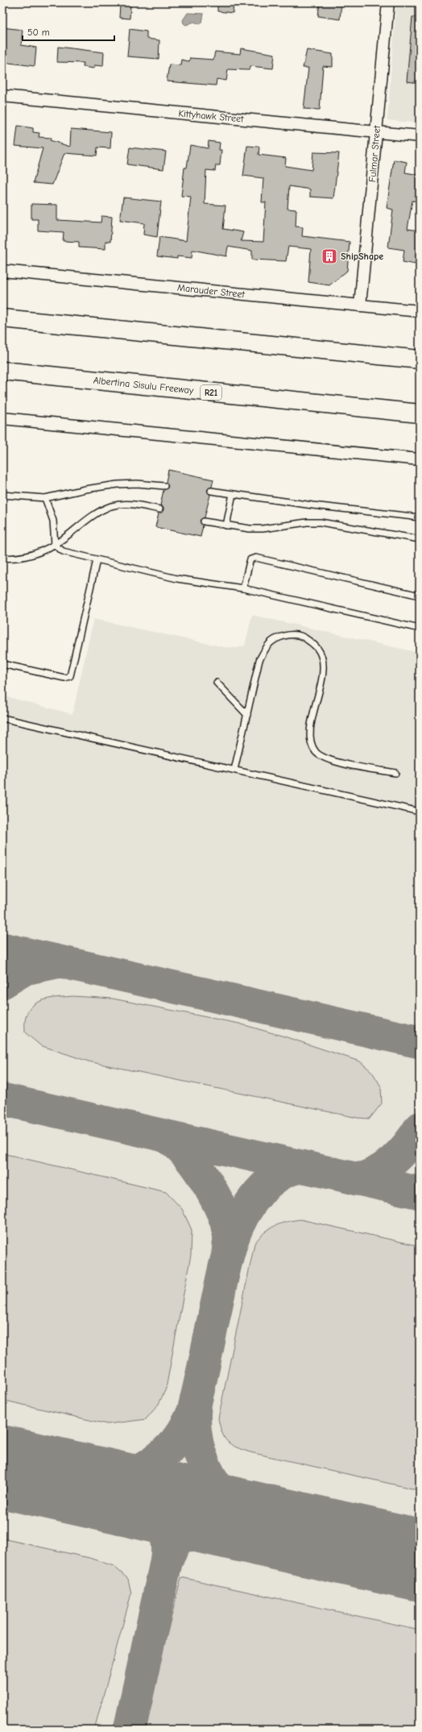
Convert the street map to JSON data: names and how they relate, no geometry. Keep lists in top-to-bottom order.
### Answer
{
  "streets": {
    "highway": ["Albertina Sisulu Freeway", "R21"],
    "street": ["Kittyhawk Street", "Fulmar Street", "Marauder Street"]
  },
  "crossings": [
    ["Kittyhawk Street", "Fulmar Street"],
    ["Fulmar Street", "Marauder Street"]
  ],
  "places": {
    "building": ["ShipShape"]
  },
  "scale_bar": "50 m"
}
